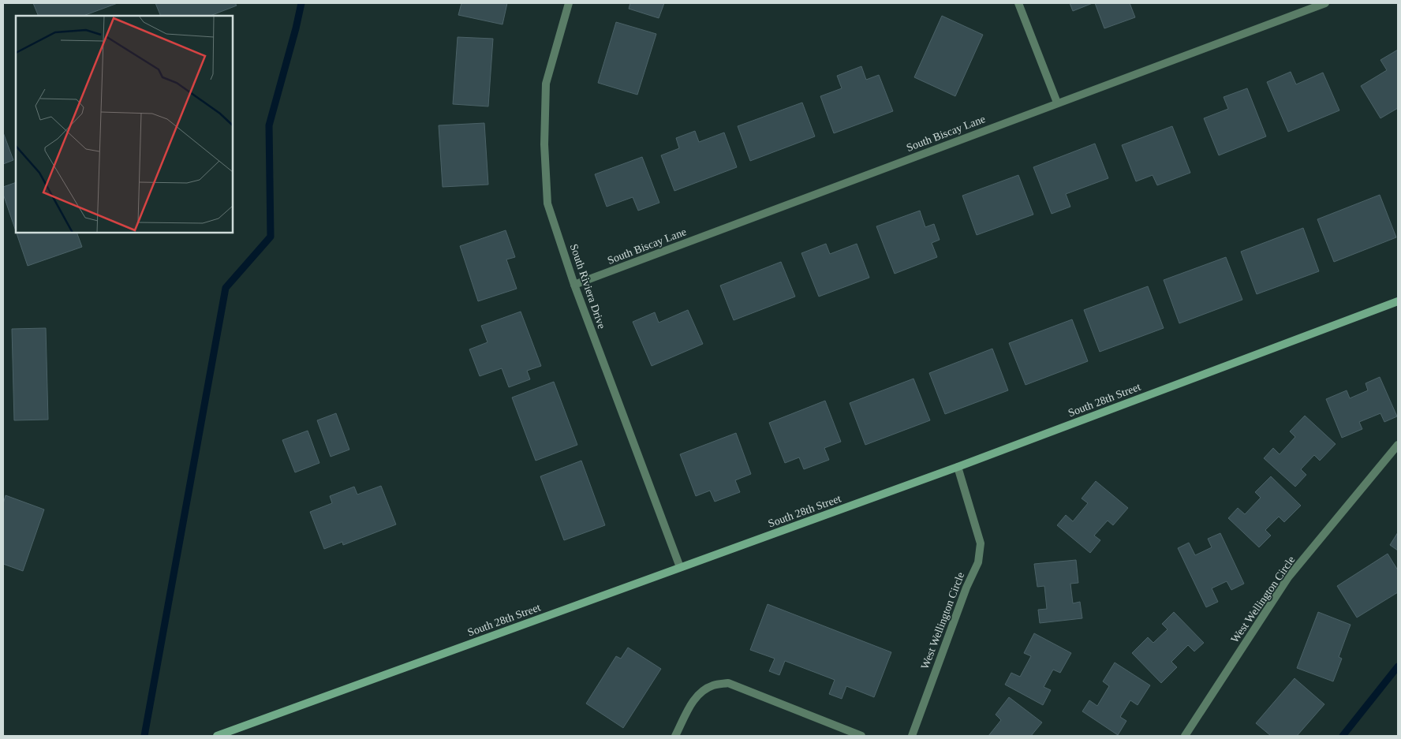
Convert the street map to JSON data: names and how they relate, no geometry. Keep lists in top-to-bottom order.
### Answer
{
  "streets": {
    "street": [
      "South Biscay Lane",
      "South Riviera Drive",
      "South 28th Street",
      "West Wellington Circle"
    ]
  },
  "crossings": [
    ["South Biscay Lane", "South Riviera Drive"],
    ["South Riviera Drive", "South 28th Street"],
    ["South 28th Street", "West Wellington Circle"]
  ]
}
